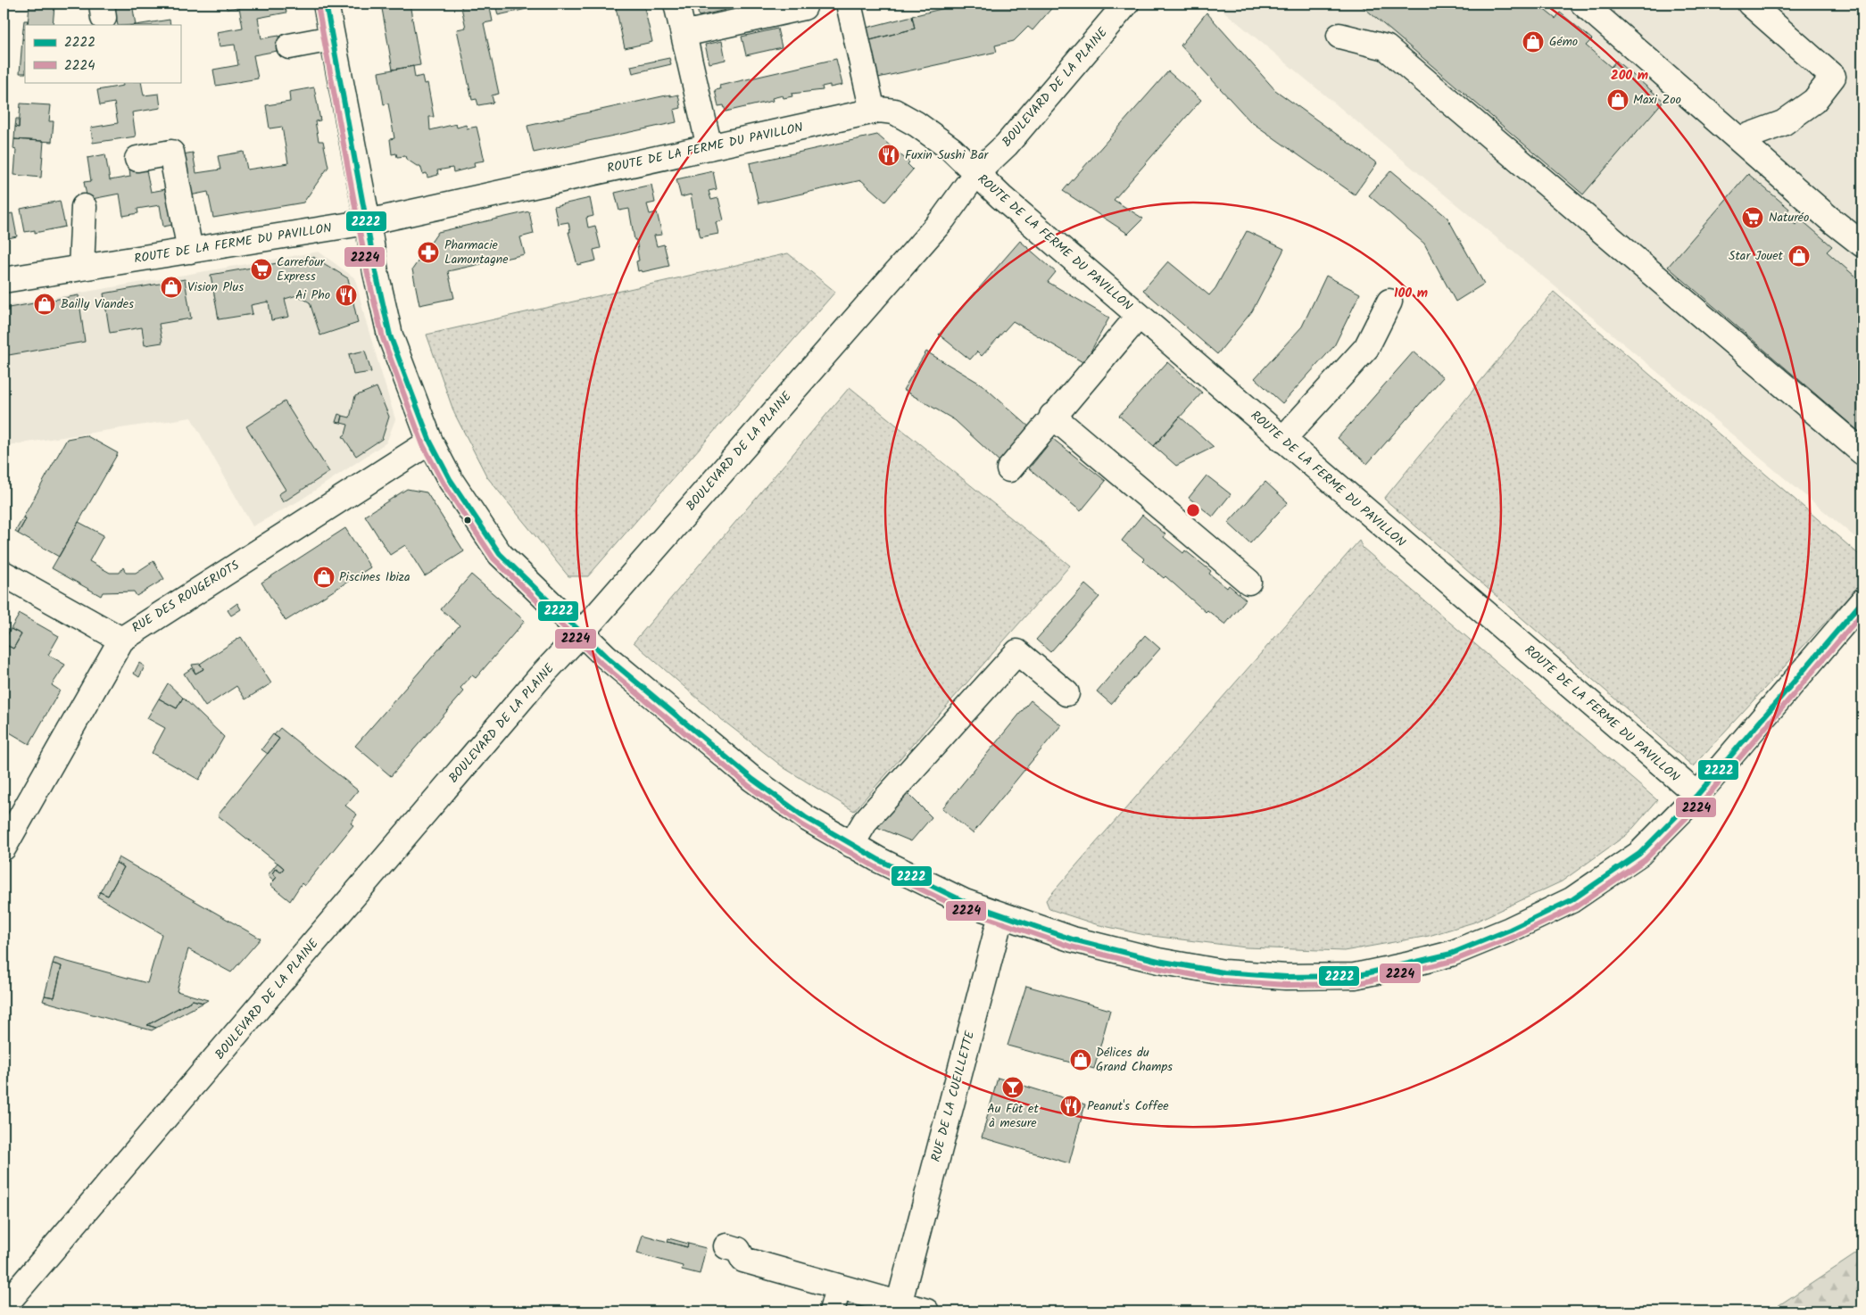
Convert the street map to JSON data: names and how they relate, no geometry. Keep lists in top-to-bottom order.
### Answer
{
  "streets": {
    "street": [
      "BOULEVARD DE LA PLAINE",
      "ROUTE DE LA FERME DU PAVILLON",
      "RUE DES ROUGERIOTS",
      "RUE DE LA CUEILLETTE"
    ]
  },
  "crossings": [
    ["BOULEVARD DE LA PLAINE", "ROUTE DE LA FERME DU PAVILLON"]
  ],
  "places": {
    "shop": [
      "Gémo",
      "Maxi Zoo",
      "Star Jouet",
      "Vision Plus",
      "Bailly Viandes",
      "Piscines Ibiza",
      "Délices du Grand Champs"
    ],
    "restaurant": ["Fuxin Sushi Bar", "Ai Pho", "Peanut's Coffee"],
    "supermarket": ["Naturéo", "Carrefour Express"],
    "pharmacy": ["Pharmacie Lamontagne"],
    "bar": ["Au Fût et à mesure"]
  },
  "lines": ["transit line 2222", "transit line 2224"],
  "legend": ["2222", "2224"],
  "rings": ["200 m", "100 m"]
}
